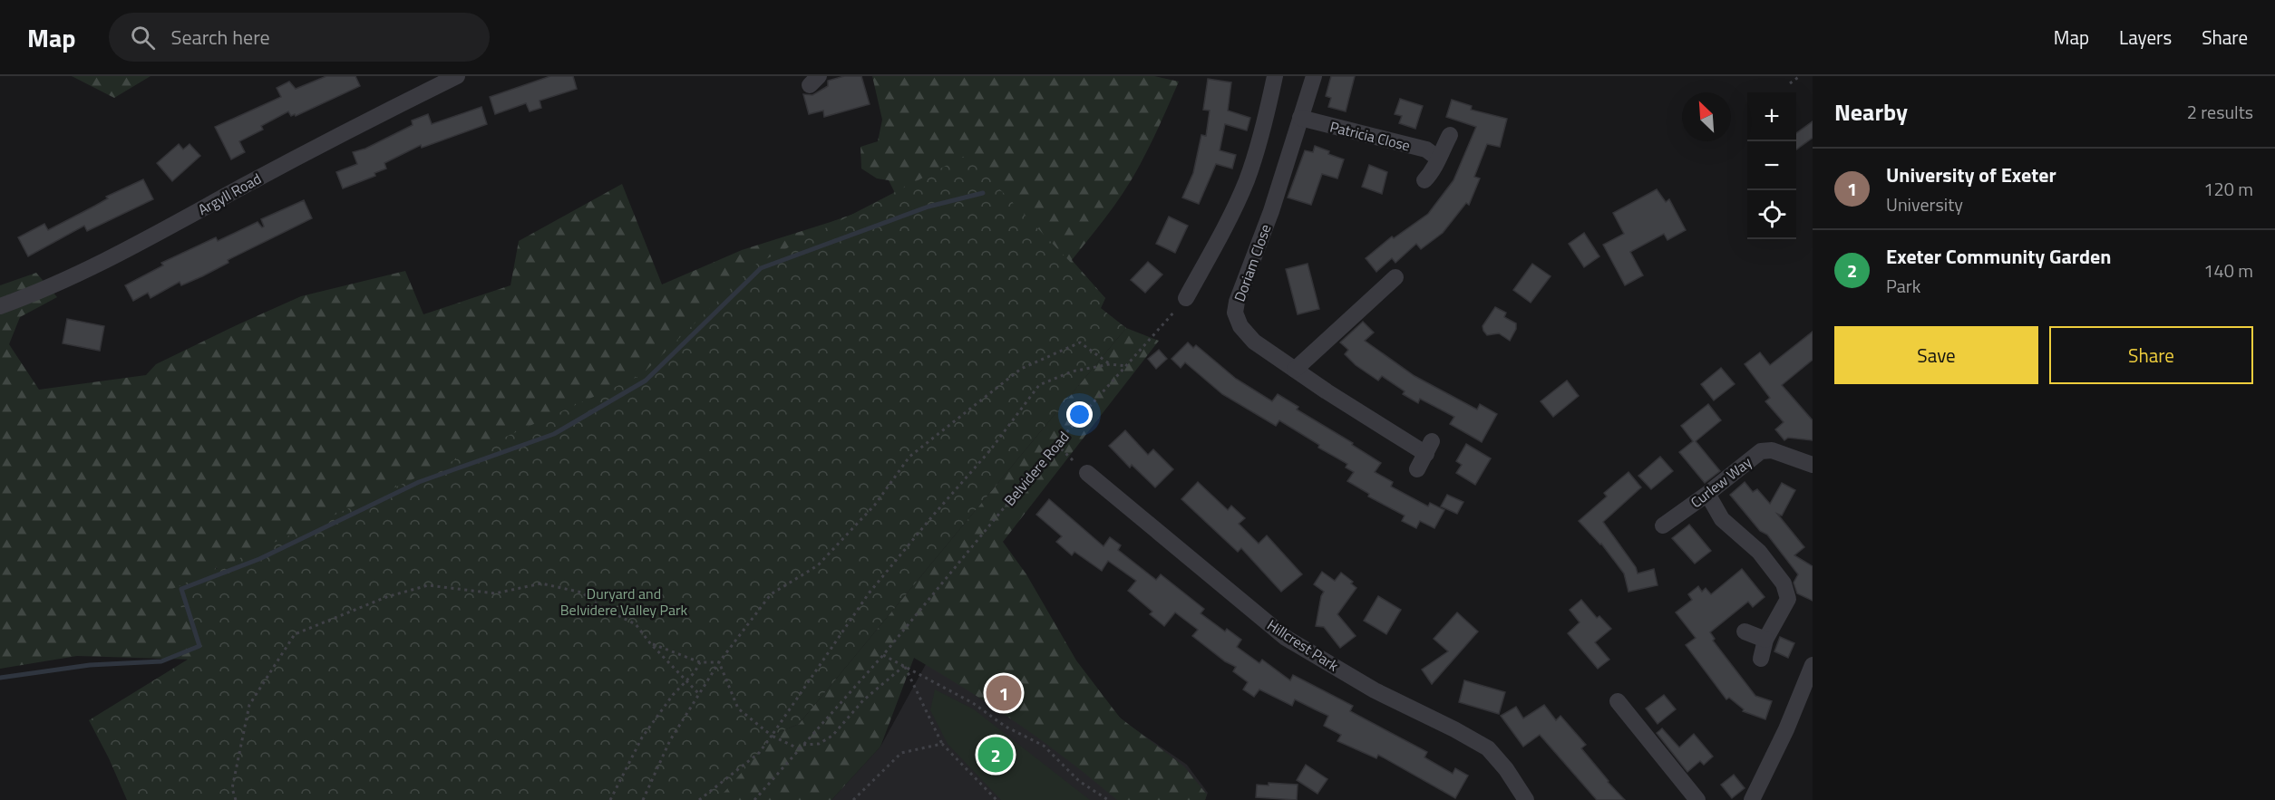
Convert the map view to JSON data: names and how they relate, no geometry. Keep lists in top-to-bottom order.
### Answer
{
  "streets": {
    "street": [
      "Patricia Close",
      "Argyll Road",
      "Doriam Close",
      "Curlew Way",
      "Hillcrest Park"
    ],
    "path": ["Belvidere Road"]
  },
  "crossings": [
    ["Patricia Close", "Doriam Close"]
  ],
  "parks": ["Duryard and Belvidere Valley Park"],
  "north": "top left",
  "page": {
    "header": "Map",
    "search": "Search here",
    "nav": ["Map", "Layers", "Share"],
    "heading": ["Nearby", "2 results"],
    "map_buttons": ["+", "−"],
    "list": [
      {
        "mark": "1",
        "name": "University of Exeter",
        "note": "University",
        "value": "120 m"
      },
      {
        "mark": "2",
        "name": "Exeter Community Garden",
        "note": "Park",
        "value": "140 m"
      }
    ],
    "buttons": ["Save", "Share"],
    "pins": ["1", "2"]
  }
}
